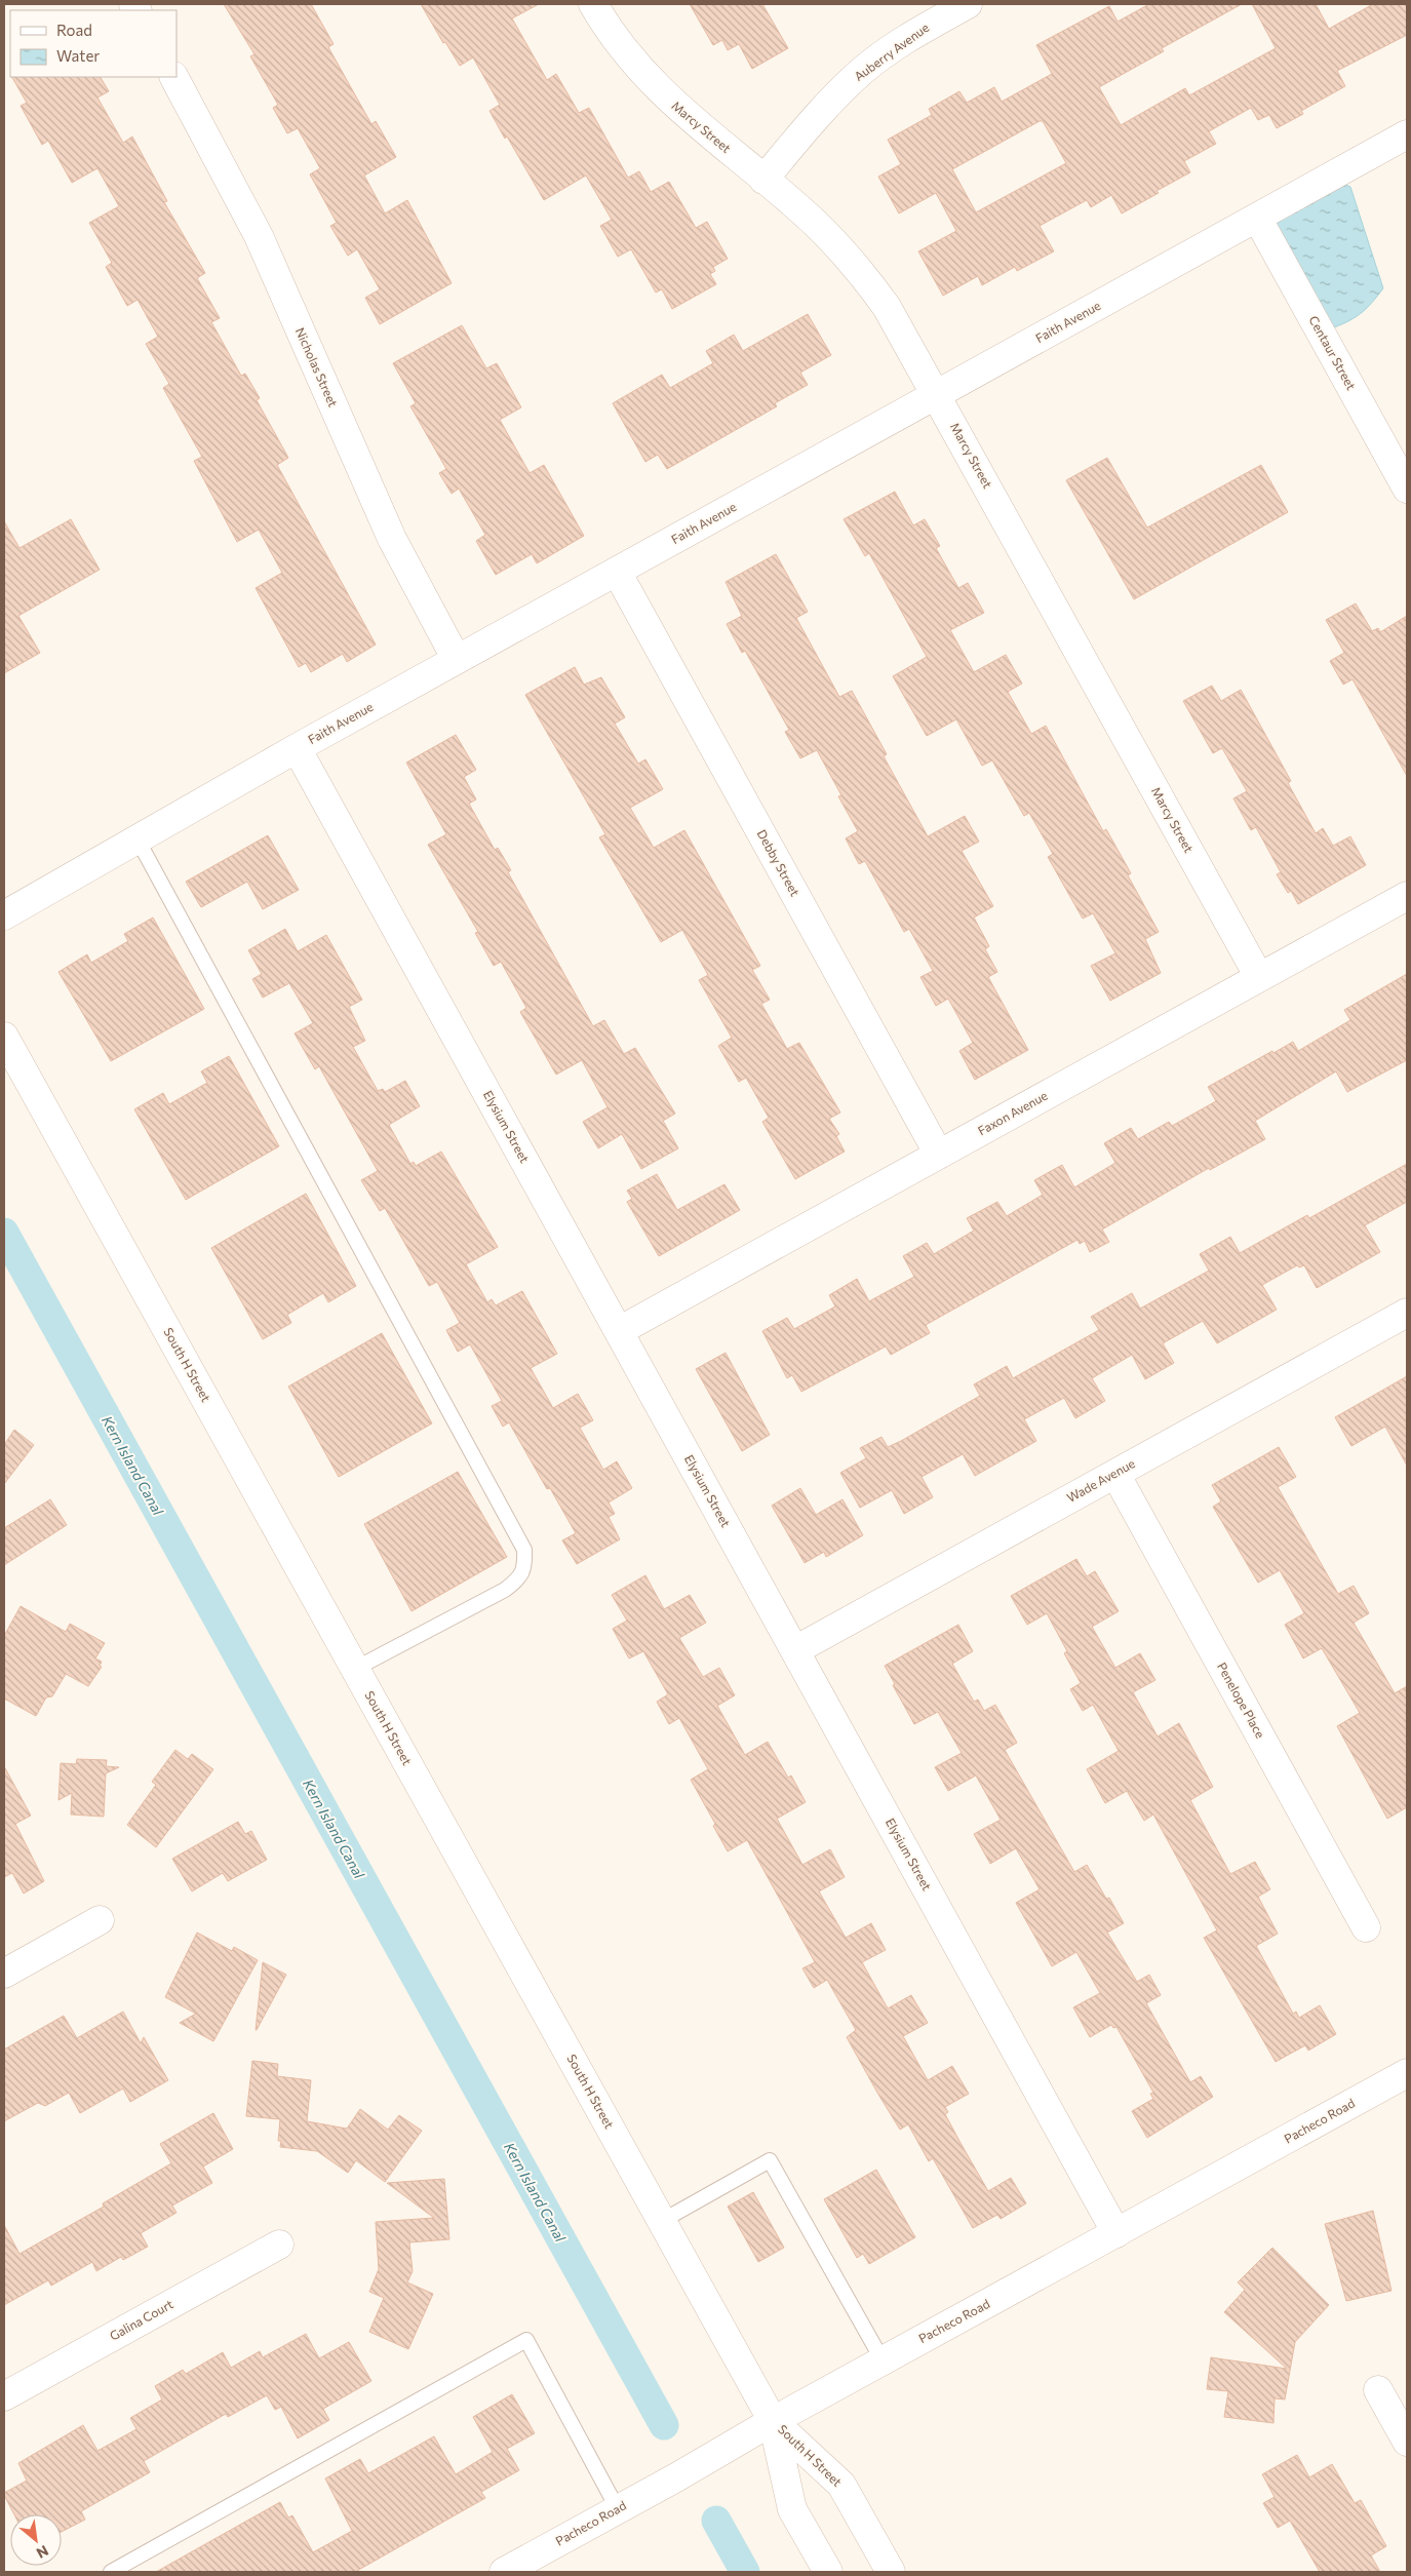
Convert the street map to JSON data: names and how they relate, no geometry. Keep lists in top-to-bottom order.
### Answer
{
  "streets": {
    "street": [
      "Auberry Avenue",
      "Marcy Street",
      "Faith Avenue",
      "Centaur Street",
      "Nicholas Street",
      "Debby Street",
      "Faxon Avenue",
      "Elysium Street",
      "South H Street",
      "Wade Avenue",
      "Penelope Place",
      "Pacheco Road",
      "Galina Court"
    ]
  },
  "crossings": [
    ["Auberry Avenue", "Marcy Street"],
    ["Marcy Street", "Faith Avenue"],
    ["Marcy Street", "Faxon Avenue"],
    ["Faith Avenue", "Centaur Street"],
    ["Faith Avenue", "Nicholas Street"],
    ["Faith Avenue", "Debby Street"],
    ["Faith Avenue", "Elysium Street"],
    ["Debby Street", "Faxon Avenue"],
    ["Faxon Avenue", "Elysium Street"],
    ["Elysium Street", "Wade Avenue"],
    ["Elysium Street", "Pacheco Road"],
    ["South H Street", "Pacheco Road"],
    ["Wade Avenue", "Penelope Place"]
  ],
  "water": ["Kern Island Canal"],
  "legend": ["Road", "Water"],
  "north": "bottom right"
}
